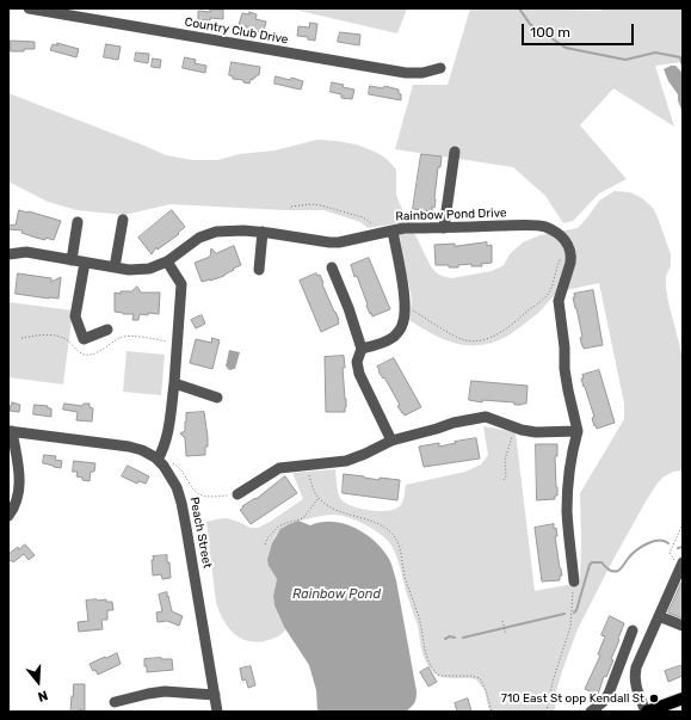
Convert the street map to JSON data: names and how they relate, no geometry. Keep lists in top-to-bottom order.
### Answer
{
  "streets": {
    "street": ["Country Club Drive", "Rainbow Pond Drive", "Peach Street"]
  },
  "water": ["Rainbow Pond"],
  "places": ["710 East St opp Kendall St"],
  "scale_bar": "100 m",
  "north": "bottom"
}
